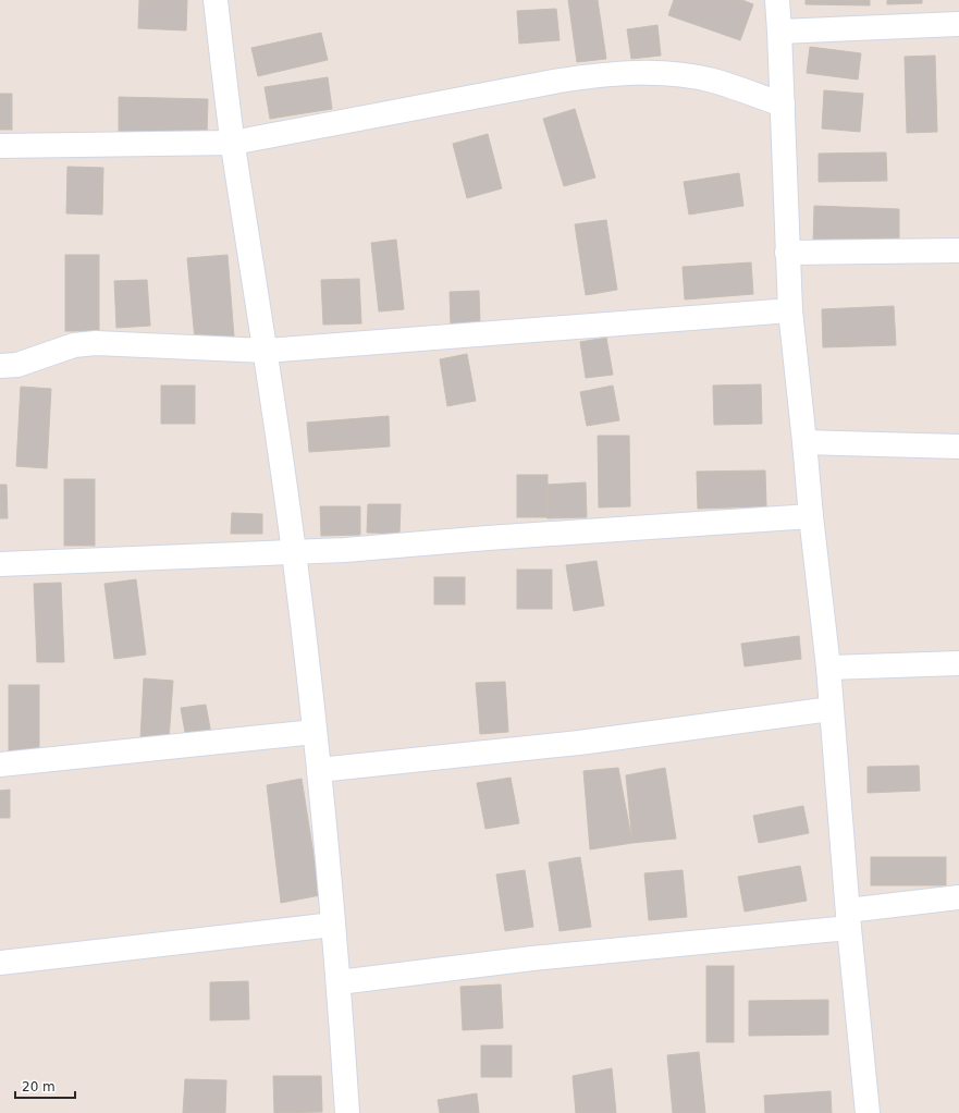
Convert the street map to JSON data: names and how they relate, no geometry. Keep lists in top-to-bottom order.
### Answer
{
  "scale_bar": "20 m"
}
